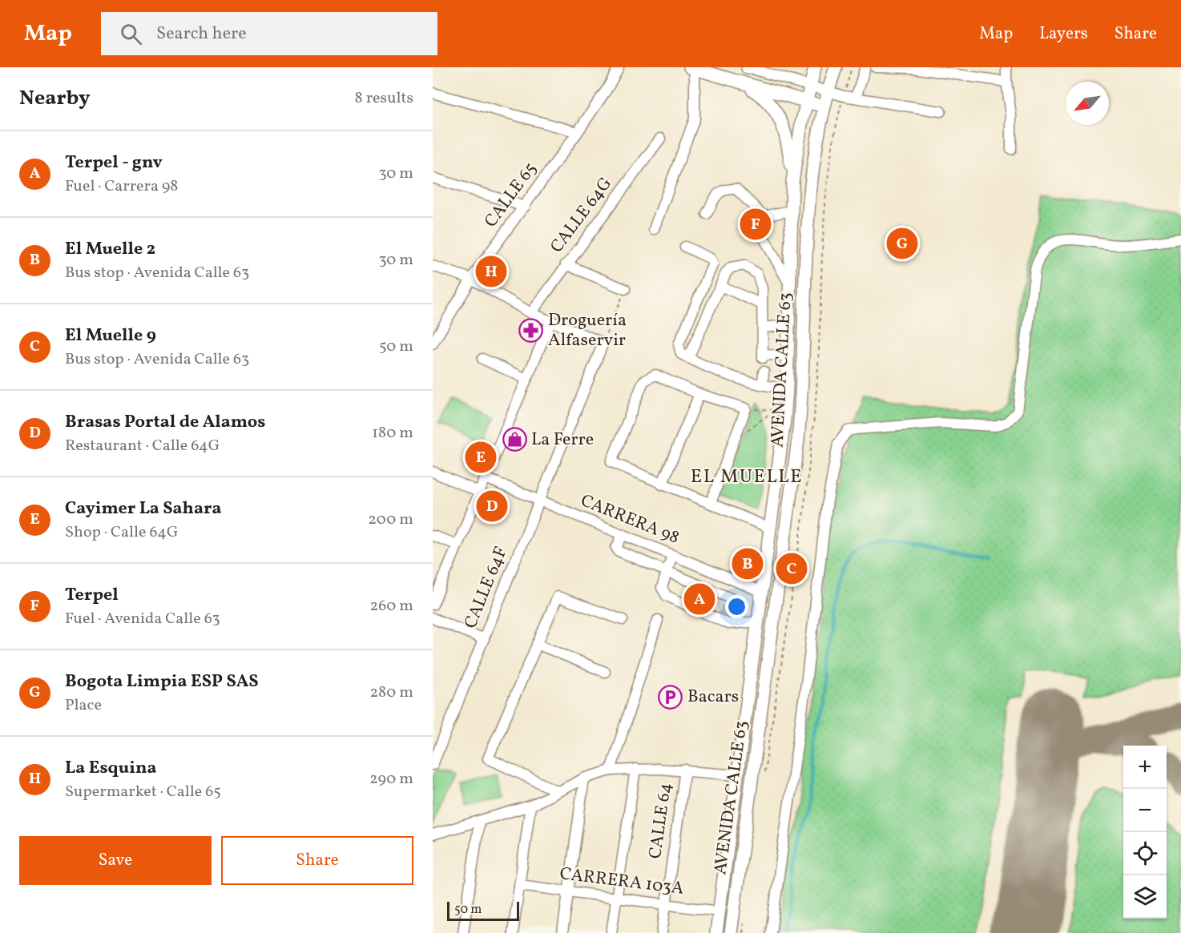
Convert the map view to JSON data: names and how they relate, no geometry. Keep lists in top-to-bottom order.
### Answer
{
  "streets": {
    "main road": ["AVENIDA CALLE 63"],
    "street": [
      "CALLE 65",
      "CALLE 64G",
      "CARRERA 98",
      "CALLE 64F",
      "CALLE 64",
      "CARRERA 103A"
    ]
  },
  "crossings": [
    ["AVENIDA CALLE 63", "CARRERA 98"],
    ["AVENIDA CALLE 63", "CARRERA 103A"],
    ["CARRERA 98", "CALLE 64F"],
    ["CALLE 64", "CARRERA 103A"]
  ],
  "districts": ["EL MUELLE"],
  "places": {
    "pharmacy": ["Droguería Alfaservir"],
    "shop": ["La Ferre"],
    "parking": ["Bacars"]
  },
  "scale_bar": "50 m",
  "north": "bottom left",
  "page": {
    "header": "Map",
    "search": "Search here",
    "nav": ["Map", "Layers", "Share"],
    "heading": ["Nearby", "8 results"],
    "list": [
      {
        "mark": "A",
        "name": "Terpel - gnv",
        "note": "Fuel · Carrera 98",
        "value": "30 m"
      },
      {
        "mark": "B",
        "name": "El Muelle 2",
        "note": "Bus stop · Avenida Calle 63",
        "value": "30 m"
      },
      {
        "mark": "C",
        "name": "El Muelle 9",
        "note": "Bus stop · Avenida Calle 63",
        "value": "50 m"
      },
      {
        "mark": "D",
        "name": "Brasas Portal de Alamos",
        "note": "Restaurant · Calle 64G",
        "value": "180 m"
      },
      {
        "mark": "E",
        "name": "Cayimer La Sahara",
        "note": "Shop · Calle 64G",
        "value": "200 m"
      },
      {
        "mark": "F",
        "name": "Terpel",
        "note": "Fuel · Avenida Calle 63",
        "value": "260 m"
      },
      {
        "mark": "G",
        "name": "Bogota Limpia ESP SAS",
        "note": "Place",
        "value": "280 m"
      },
      {
        "mark": "H",
        "name": "La Esquina",
        "note": "Supermarket · Calle 65",
        "value": "290 m"
      }
    ],
    "pins": [
      "F",
      "G",
      "H",
      "E",
      "D",
      "B",
      "C",
      "A"
    ],
    "map_buttons": ["+", "−"],
    "buttons": ["Save", "Share"],
    "scale": "50 m"
  }
}
